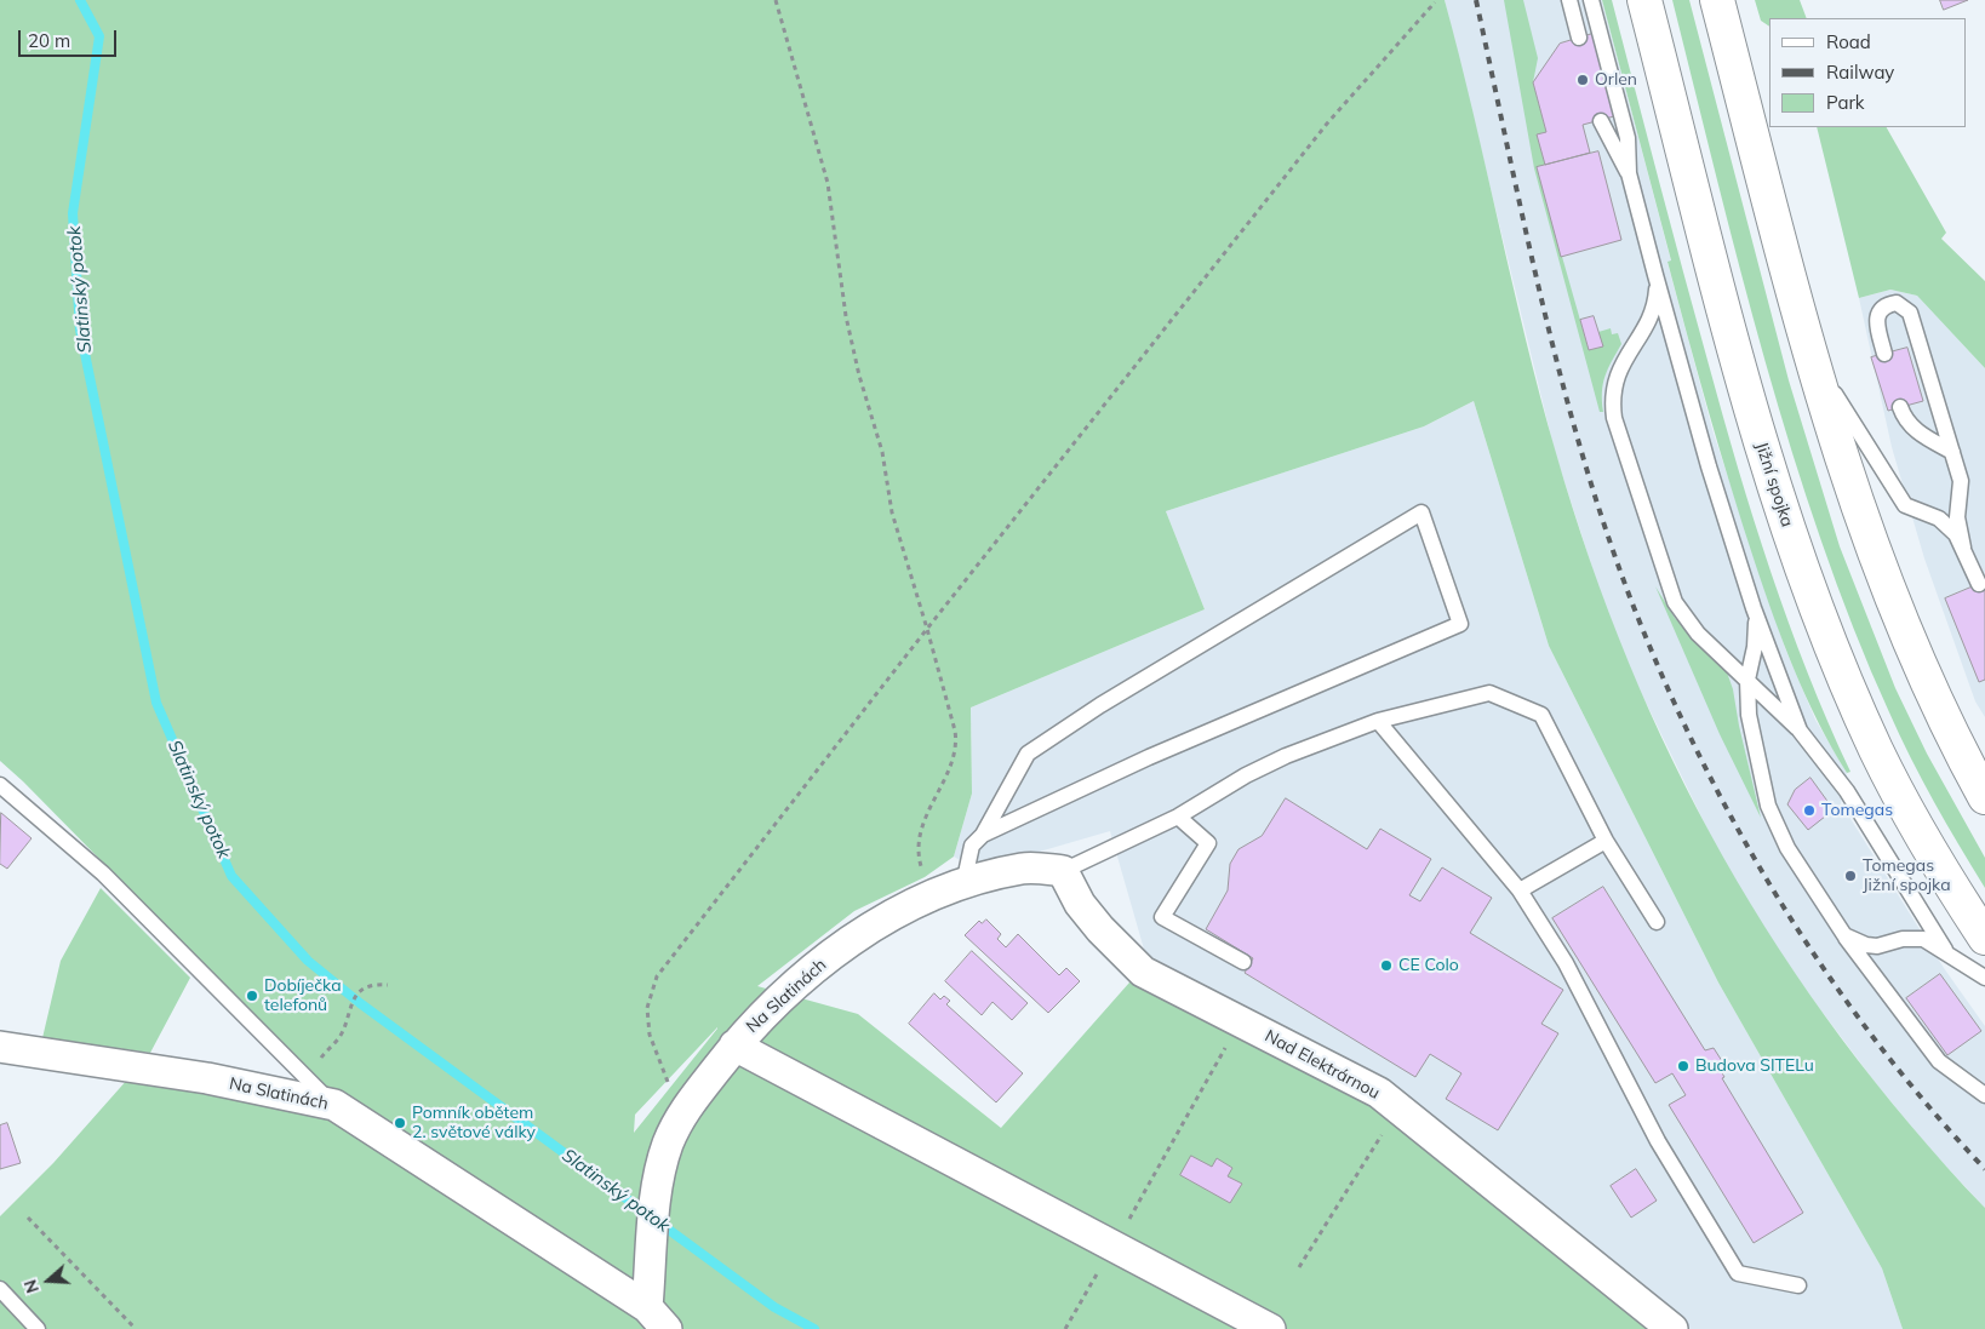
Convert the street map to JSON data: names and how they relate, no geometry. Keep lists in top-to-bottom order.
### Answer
{
  "streets": {
    "highway": ["Jižní spojka"],
    "street": ["Na Slatinách", "Nad Elektrárnou"]
  },
  "crossings": [
    ["Na Slatinách", "Nad Elektrárnou"]
  ],
  "water": ["Slatinský potok"],
  "places": [
    "Orlen",
    "Tomegas",
    "Tomegas Jižní spojka",
    "CE Colo",
    "Dobíječka telefonů",
    "Budova SITELu",
    "Pomník obětem 2. světové války"
  ],
  "legend": ["Road", "Railway", "Park"],
  "scale_bar": "20 m",
  "north": "left"
}
